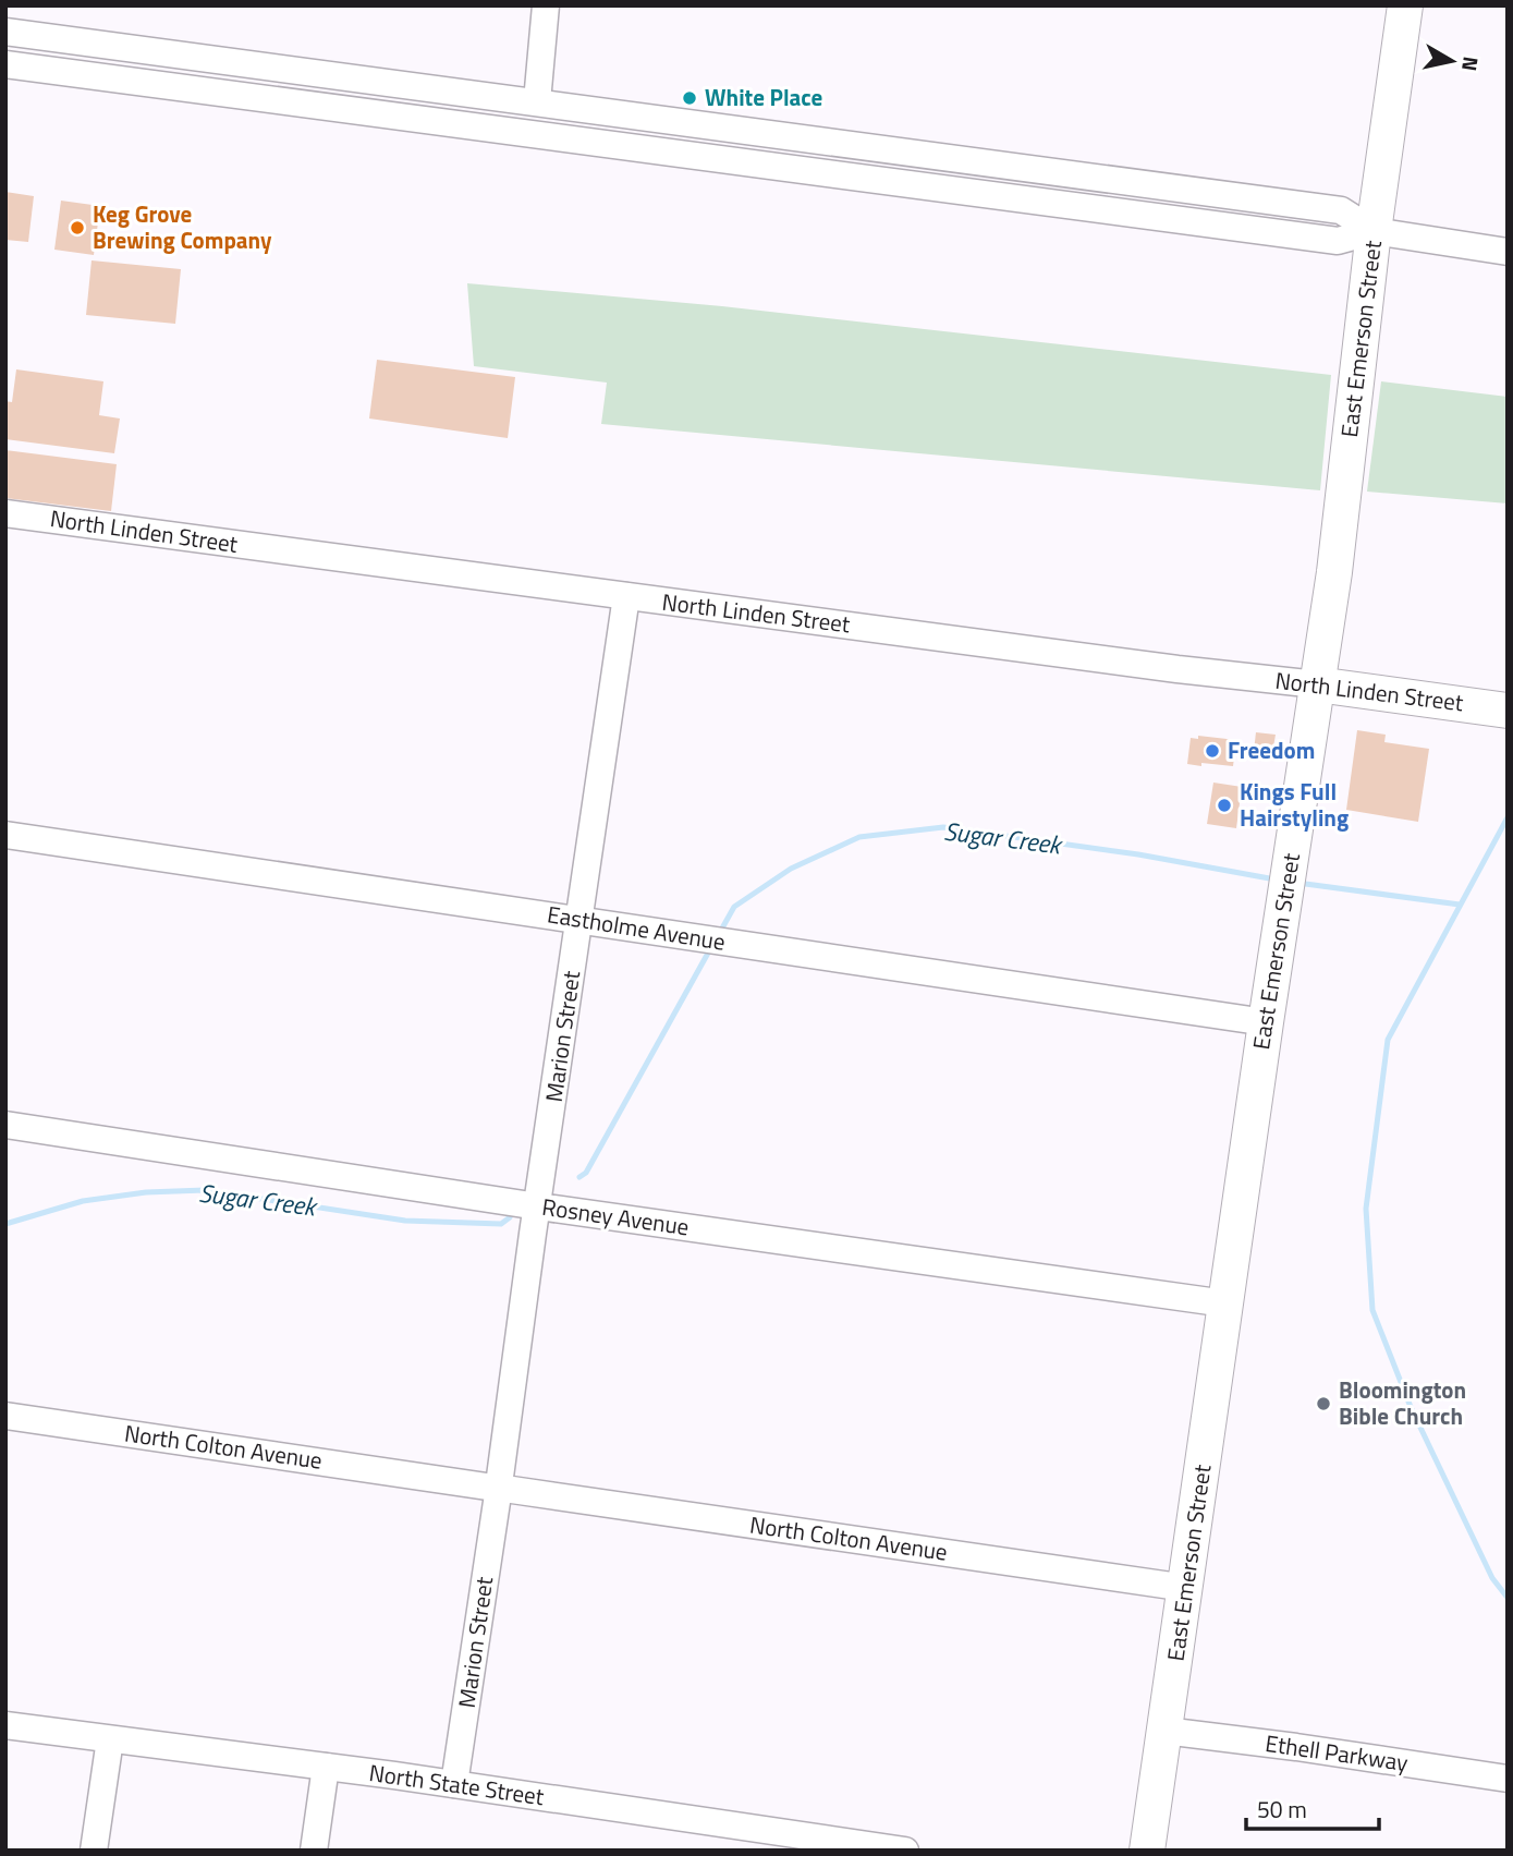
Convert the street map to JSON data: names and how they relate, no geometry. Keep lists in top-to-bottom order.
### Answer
{
  "streets": {
    "main road": ["East Emerson Street", "North Linden Street"],
    "street": [
      "Eastholme Avenue",
      "Marion Street",
      "Rosney Avenue",
      "North Colton Avenue",
      "Ethell Parkway",
      "North State Street"
    ]
  },
  "crossings": [
    ["East Emerson Street", "North Linden Street"],
    ["East Emerson Street", "Eastholme Avenue"],
    ["East Emerson Street", "Rosney Avenue"],
    ["East Emerson Street", "North Colton Avenue"],
    ["East Emerson Street", "Ethell Parkway"],
    ["North Linden Street", "Marion Street"],
    ["Eastholme Avenue", "Marion Street"],
    ["Marion Street", "Rosney Avenue"],
    ["Marion Street", "North Colton Avenue"],
    ["Marion Street", "North State Street"]
  ],
  "water": ["Sugar Creek"],
  "places": [
    "White Place",
    "Keg Grove Brewing Company",
    "Freedom",
    "Kings Full Hairstyling",
    "Bloomington Bible Church"
  ],
  "scale_bar": "50 m",
  "north": "right"
}
